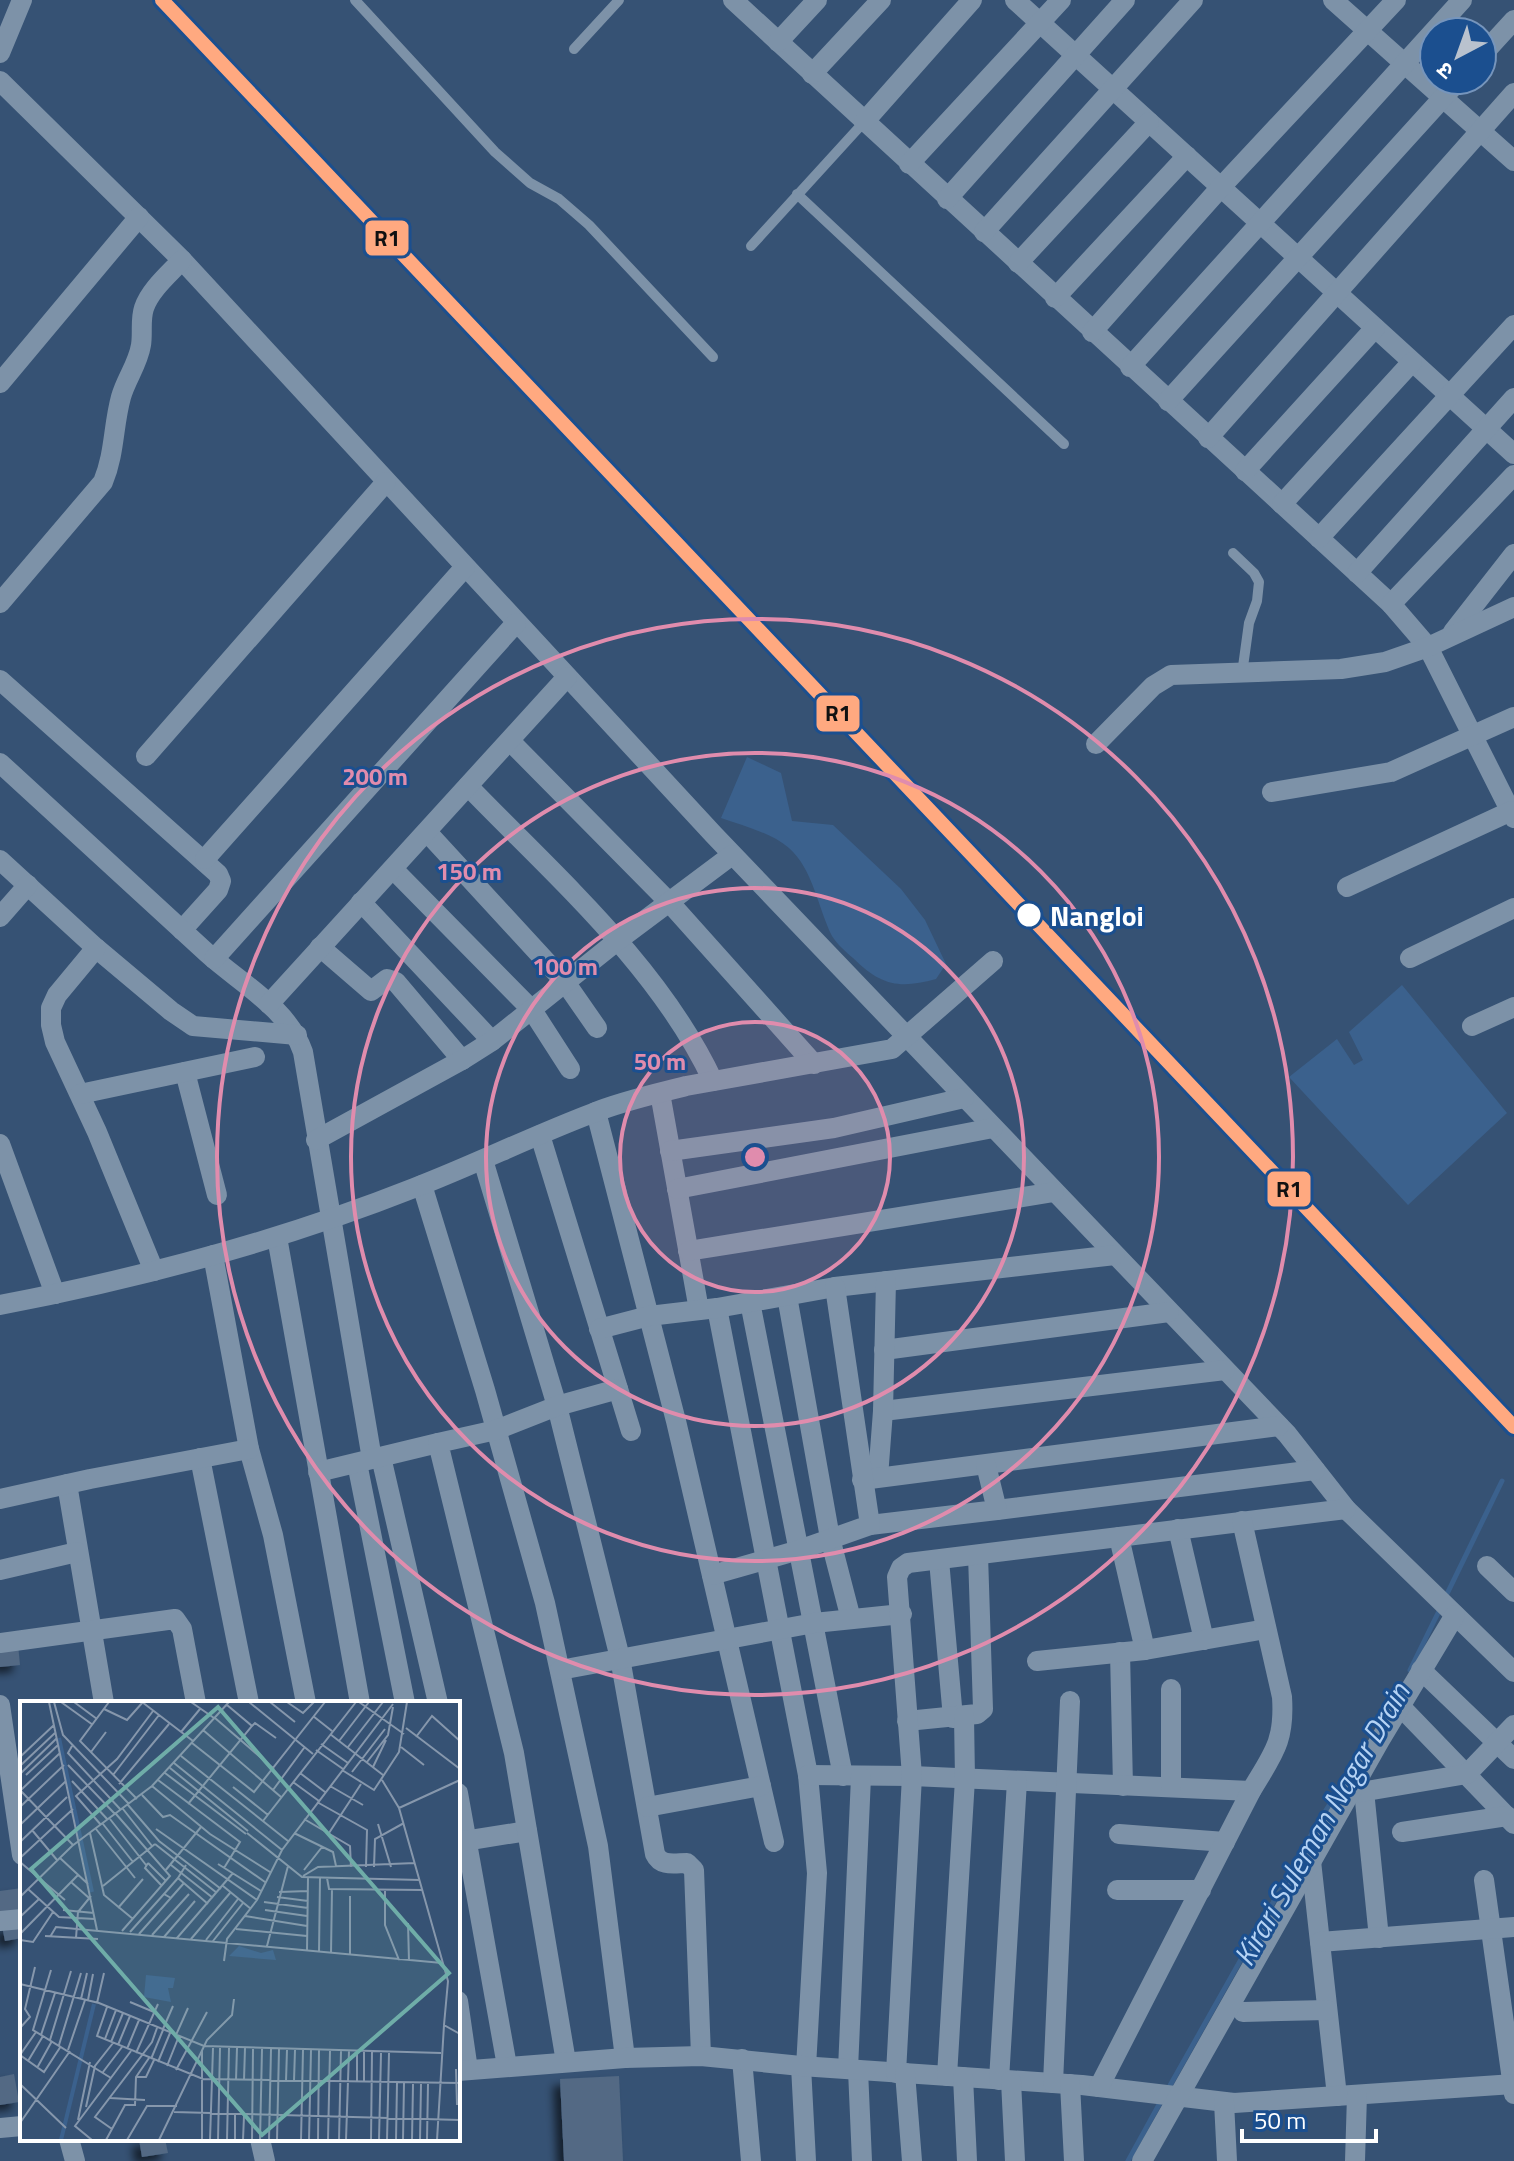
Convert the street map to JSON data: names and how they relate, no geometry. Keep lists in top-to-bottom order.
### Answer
{
  "water": ["Kirari Suleman Nagar Drain"],
  "places": ["Nangloi"],
  "lines": ["transit line R1"],
  "scale_bar": "50 m",
  "north": "bottom left",
  "rings": [
    "200 m",
    "150 m",
    "100 m",
    "50 m"
  ]
}
